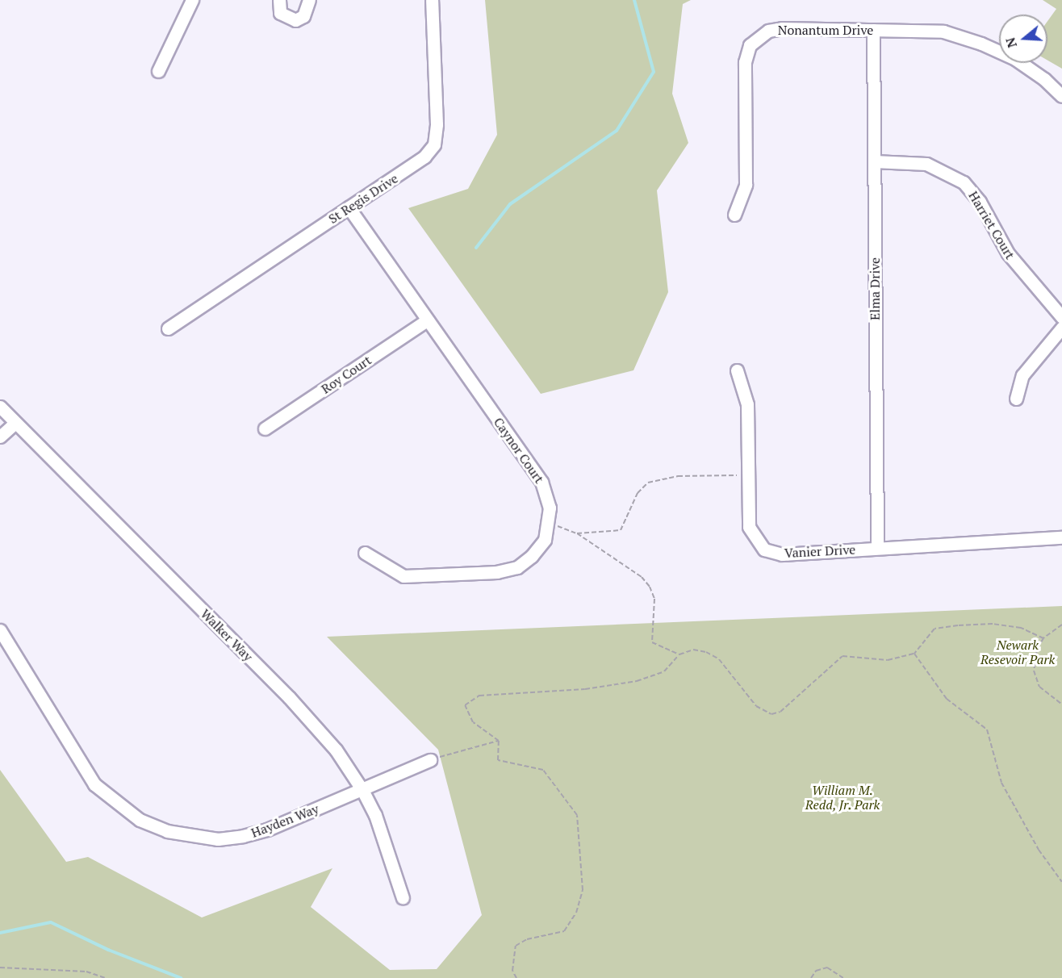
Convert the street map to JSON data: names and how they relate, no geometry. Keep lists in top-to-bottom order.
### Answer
{
  "streets": {
    "street": [
      "Nonantum Drive",
      "St Regis Drive",
      "Harriet Court",
      "Elma Drive",
      "Roy Court",
      "Caynor Court",
      "Vanier Drive",
      "Walker Way",
      "Hayden Way"
    ]
  },
  "crossings": [
    ["Nonantum Drive", "Elma Drive"],
    ["St Regis Drive", "Caynor Court"],
    ["Harriet Court", "Elma Drive"],
    ["Elma Drive", "Vanier Drive"],
    ["Roy Court", "Caynor Court"],
    ["Walker Way", "Hayden Way"]
  ],
  "parks": ["Newark Resevoir Park", "William M. Redd, Jr. Park"],
  "north": "left"
}
